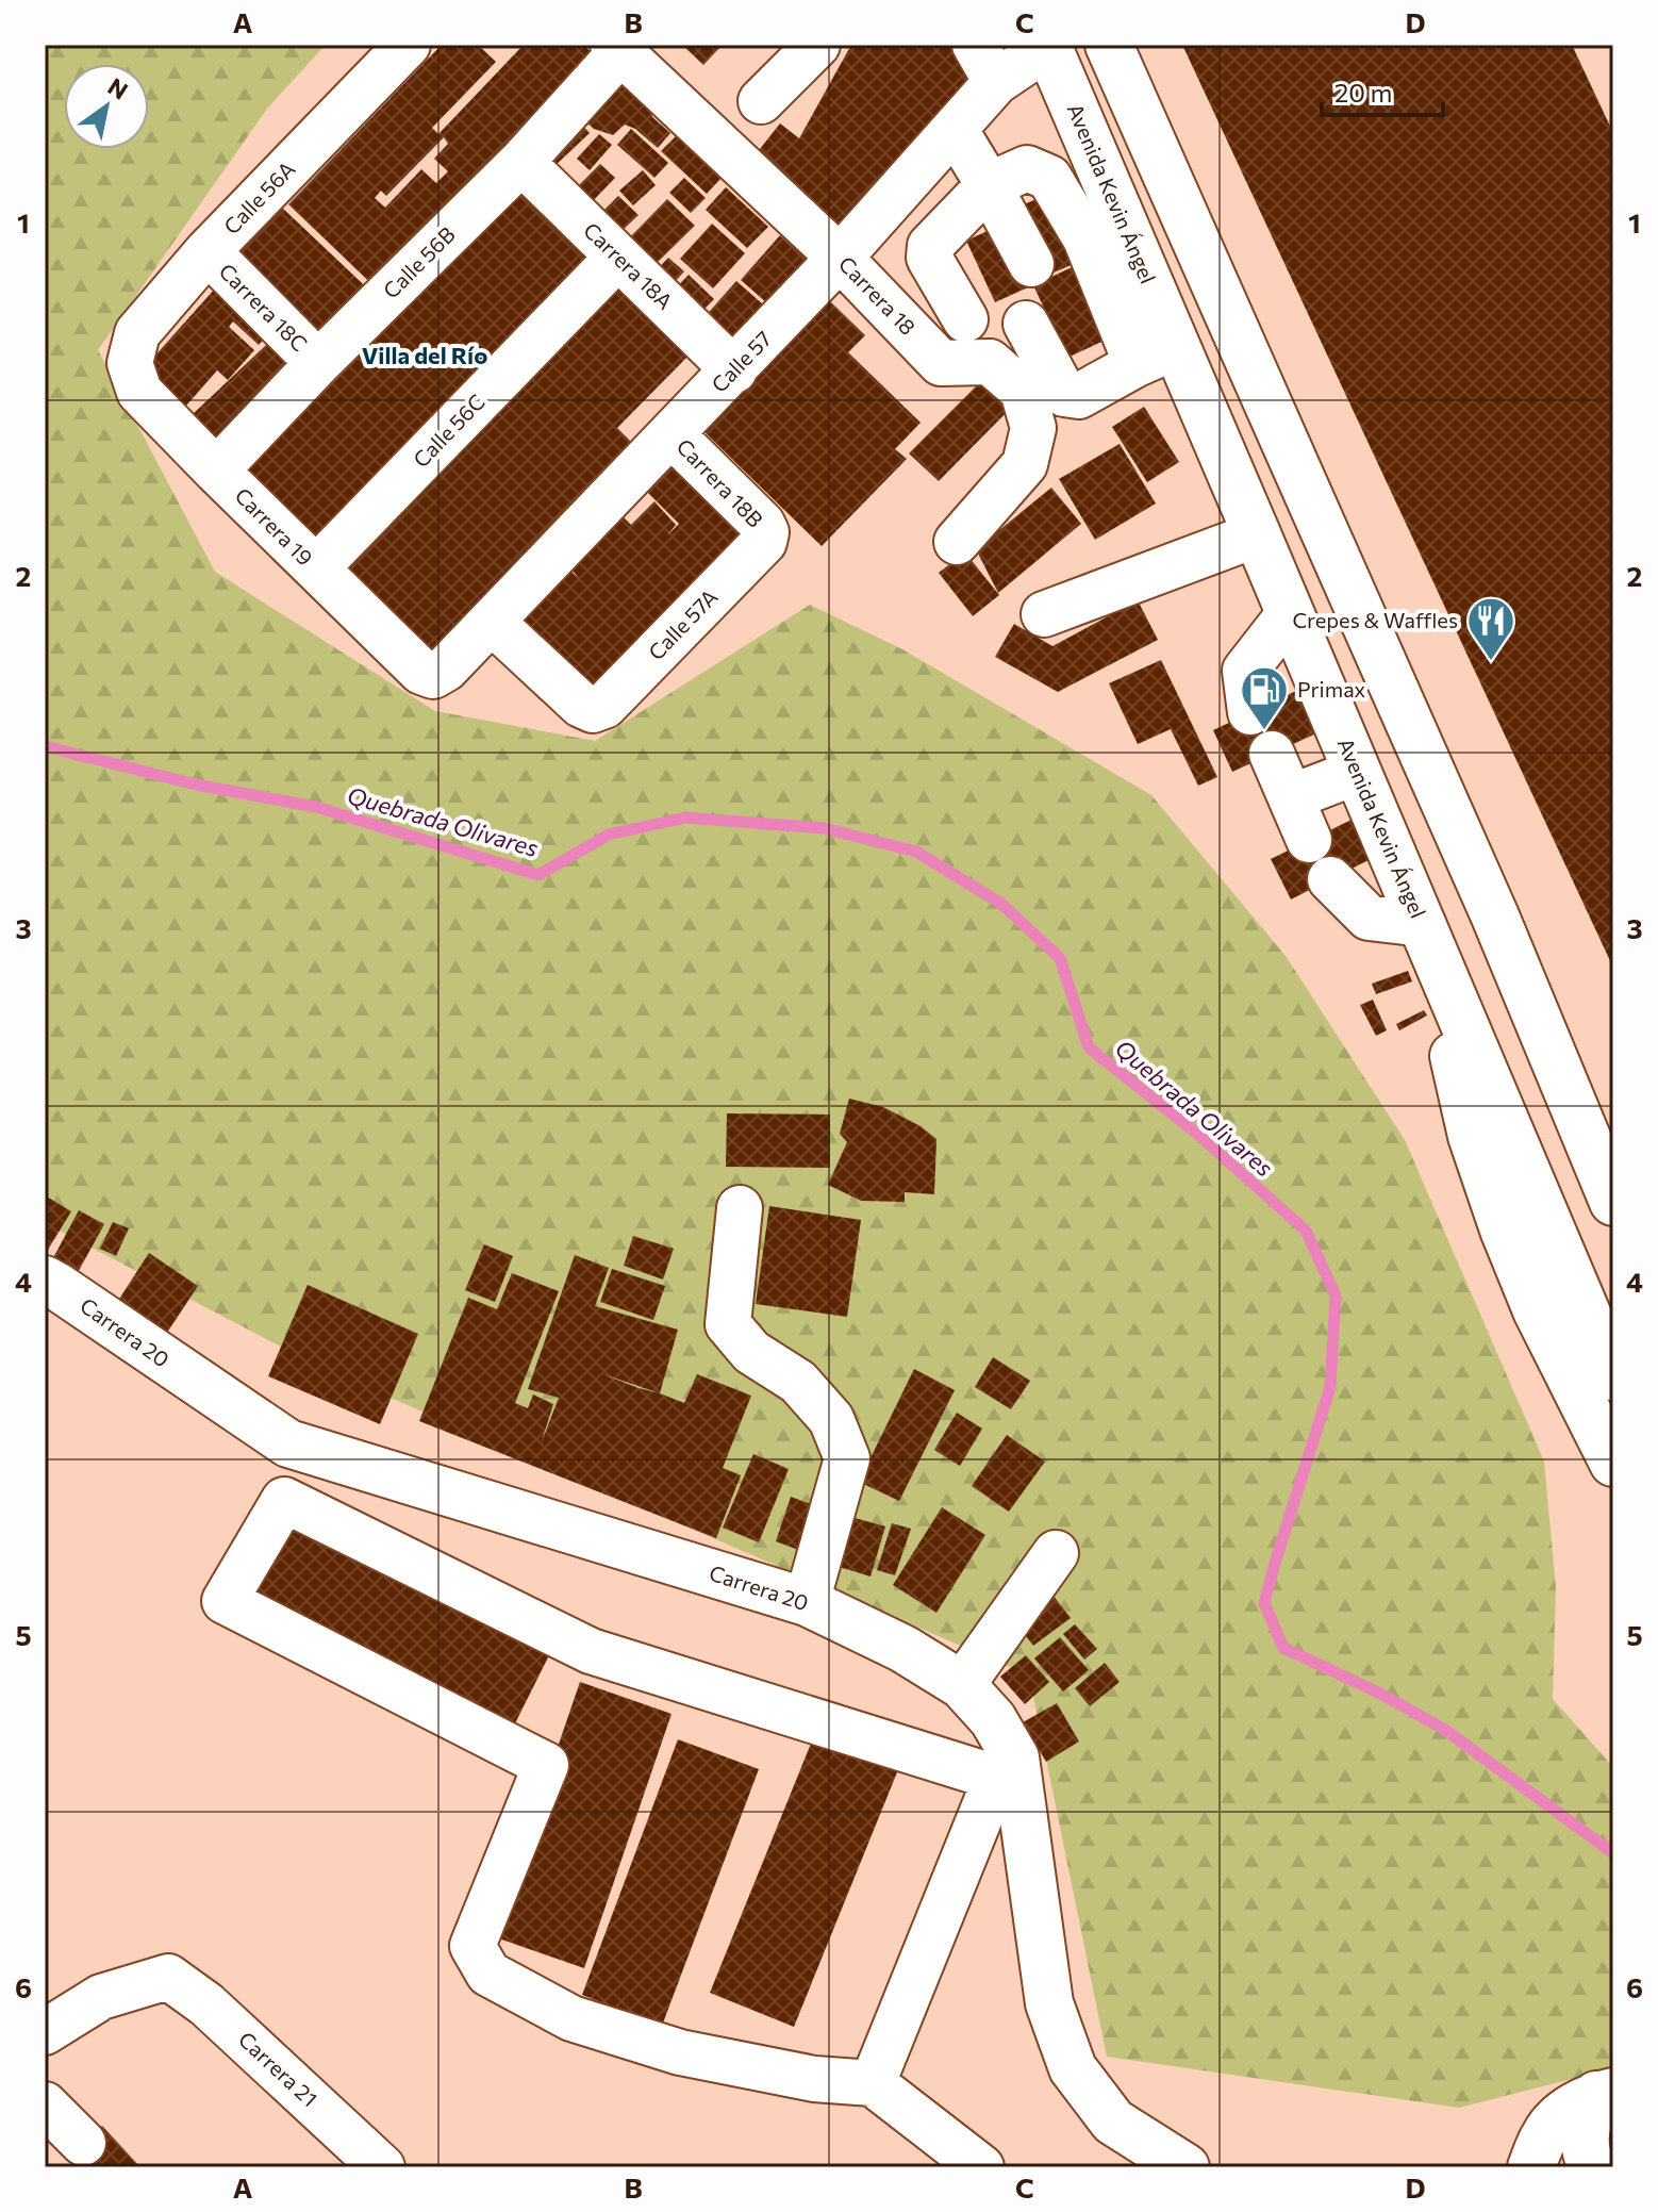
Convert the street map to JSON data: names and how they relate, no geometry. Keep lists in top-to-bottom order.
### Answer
{
  "streets": {
    "main road": ["Avenida Kevin Ángel", "Carrera 20"],
    "street": [
      "Calle 56A",
      "Calle 56B",
      "Carrera 18A",
      "Carrera 18",
      "Carrera 18C",
      "Calle 57",
      "Calle 56C",
      "Carrera 18B",
      "Carrera 19",
      "Calle 57A",
      "Carrera 21"
    ]
  },
  "crossings": [
    ["Avenida Kevin Ángel", "Calle 57"],
    ["Calle 56A", "Carrera 18C"],
    ["Calle 56A", "Carrera 19"],
    ["Calle 56B", "Carrera 18A"],
    ["Calle 56B", "Carrera 18"],
    ["Calle 56B", "Carrera 18C"],
    ["Calle 56B", "Carrera 19"],
    ["Carrera 18A", "Calle 57"],
    ["Carrera 18A", "Calle 56C"],
    ["Carrera 18", "Calle 57"],
    ["Calle 57", "Carrera 18B"],
    ["Calle 57", "Carrera 19"],
    ["Calle 57", "Calle 57A"],
    ["Calle 56C", "Carrera 19"],
    ["Carrera 18B", "Calle 57A"]
  ],
  "districts": ["Villa del Río"],
  "water": ["Quebrada Olivares"],
  "places": {
    "restaurant": ["Crepes & Waffles"],
    "fuel station": ["Primax"]
  },
  "scale_bar": "20 m",
  "north": "top right",
  "grid": {
    "columns": [
      "A",
      "B",
      "C",
      "D"
    ],
    "rows": [
      "1",
      "2",
      "3",
      "4",
      "5",
      "6"
    ]
  }
}
